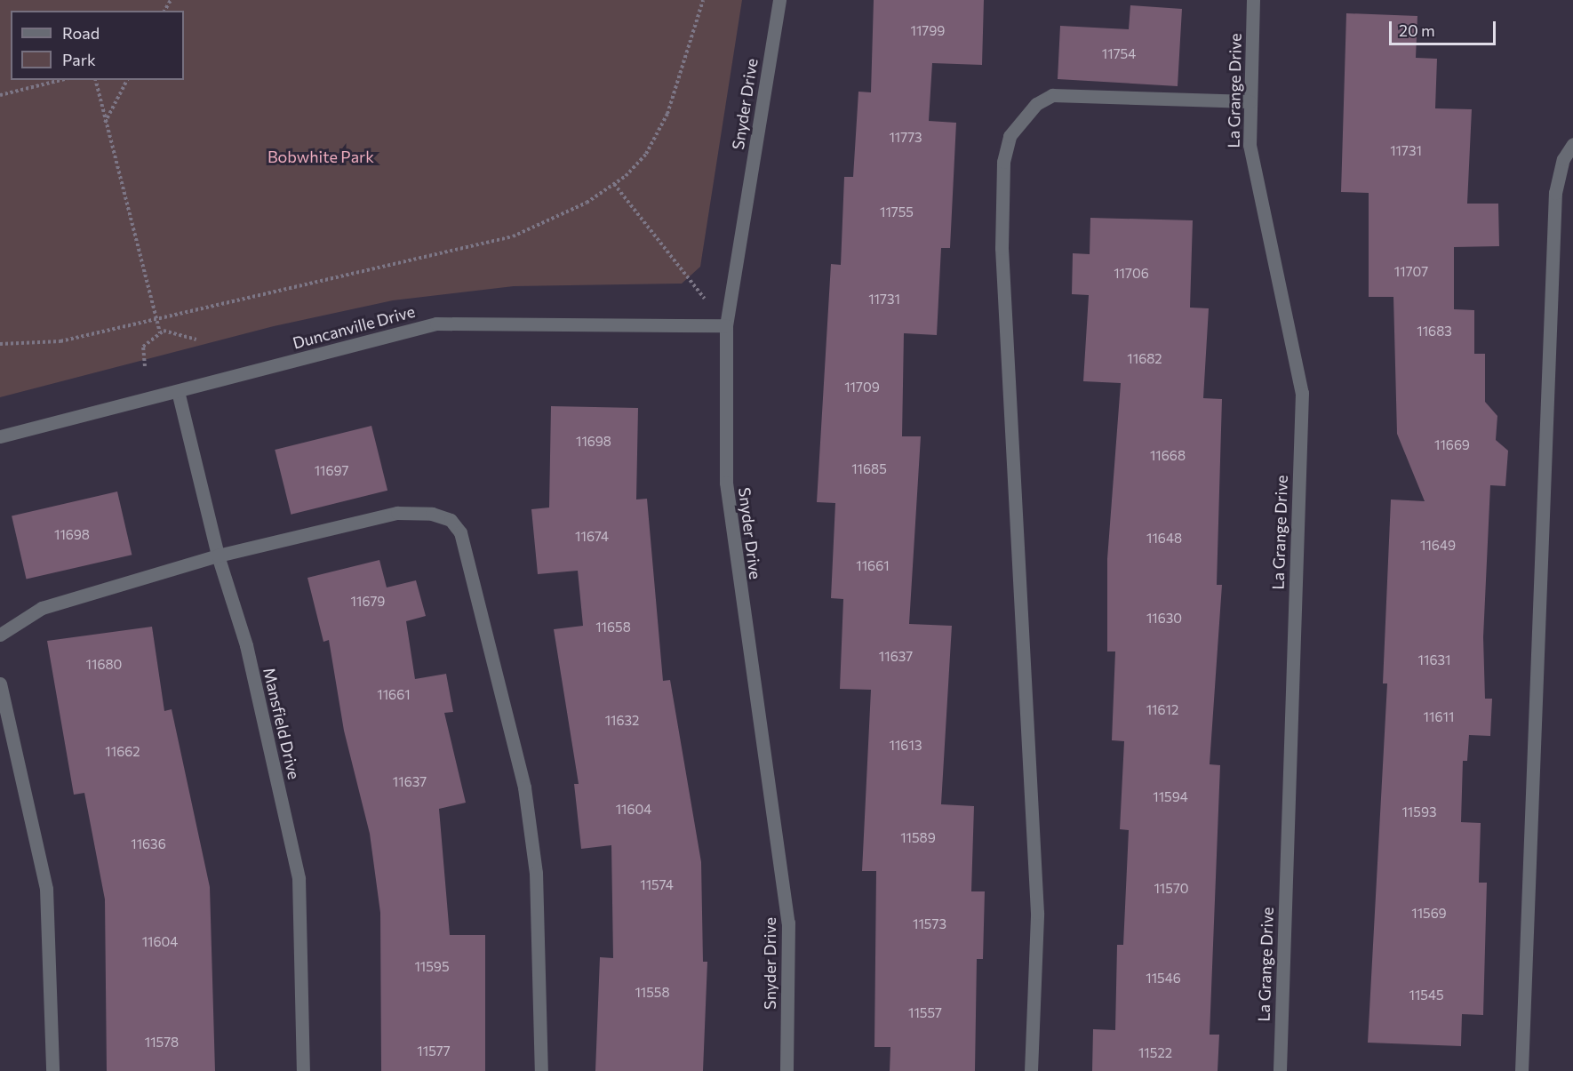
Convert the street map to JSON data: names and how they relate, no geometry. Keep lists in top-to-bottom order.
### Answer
{
  "streets": {
    "street": [
      "La Grange Drive",
      "Snyder Drive",
      "Duncanville Drive",
      "Mansfield Drive"
    ]
  },
  "crossings": [
    ["Snyder Drive", "Duncanville Drive"],
    ["Duncanville Drive", "Mansfield Drive"]
  ],
  "parks": ["Bobwhite Park"],
  "house_numbers": [
    "11799",
    "11754",
    "11773",
    "11731",
    "11755",
    "11707",
    "11706",
    "11731",
    "11683",
    "11682",
    "11709",
    "11698",
    "11669",
    "11668",
    "11685",
    "11697",
    "11698",
    "11674",
    "11648",
    "11649",
    "11661",
    "11679",
    "11630",
    "11658",
    "11637",
    "11631",
    "11680",
    "11661",
    "11612",
    "11611",
    "11632",
    "11613",
    "11662",
    "11637",
    "11594",
    "11604",
    "11593",
    "11589",
    "11636",
    "11574",
    "11570",
    "11569",
    "11573",
    "11604",
    "11595",
    "11546",
    "11558",
    "11545",
    "11557",
    "11578",
    "11577",
    "11522"
  ],
  "legend": ["Road", "Park"],
  "scale_bar": "20 m"
}
